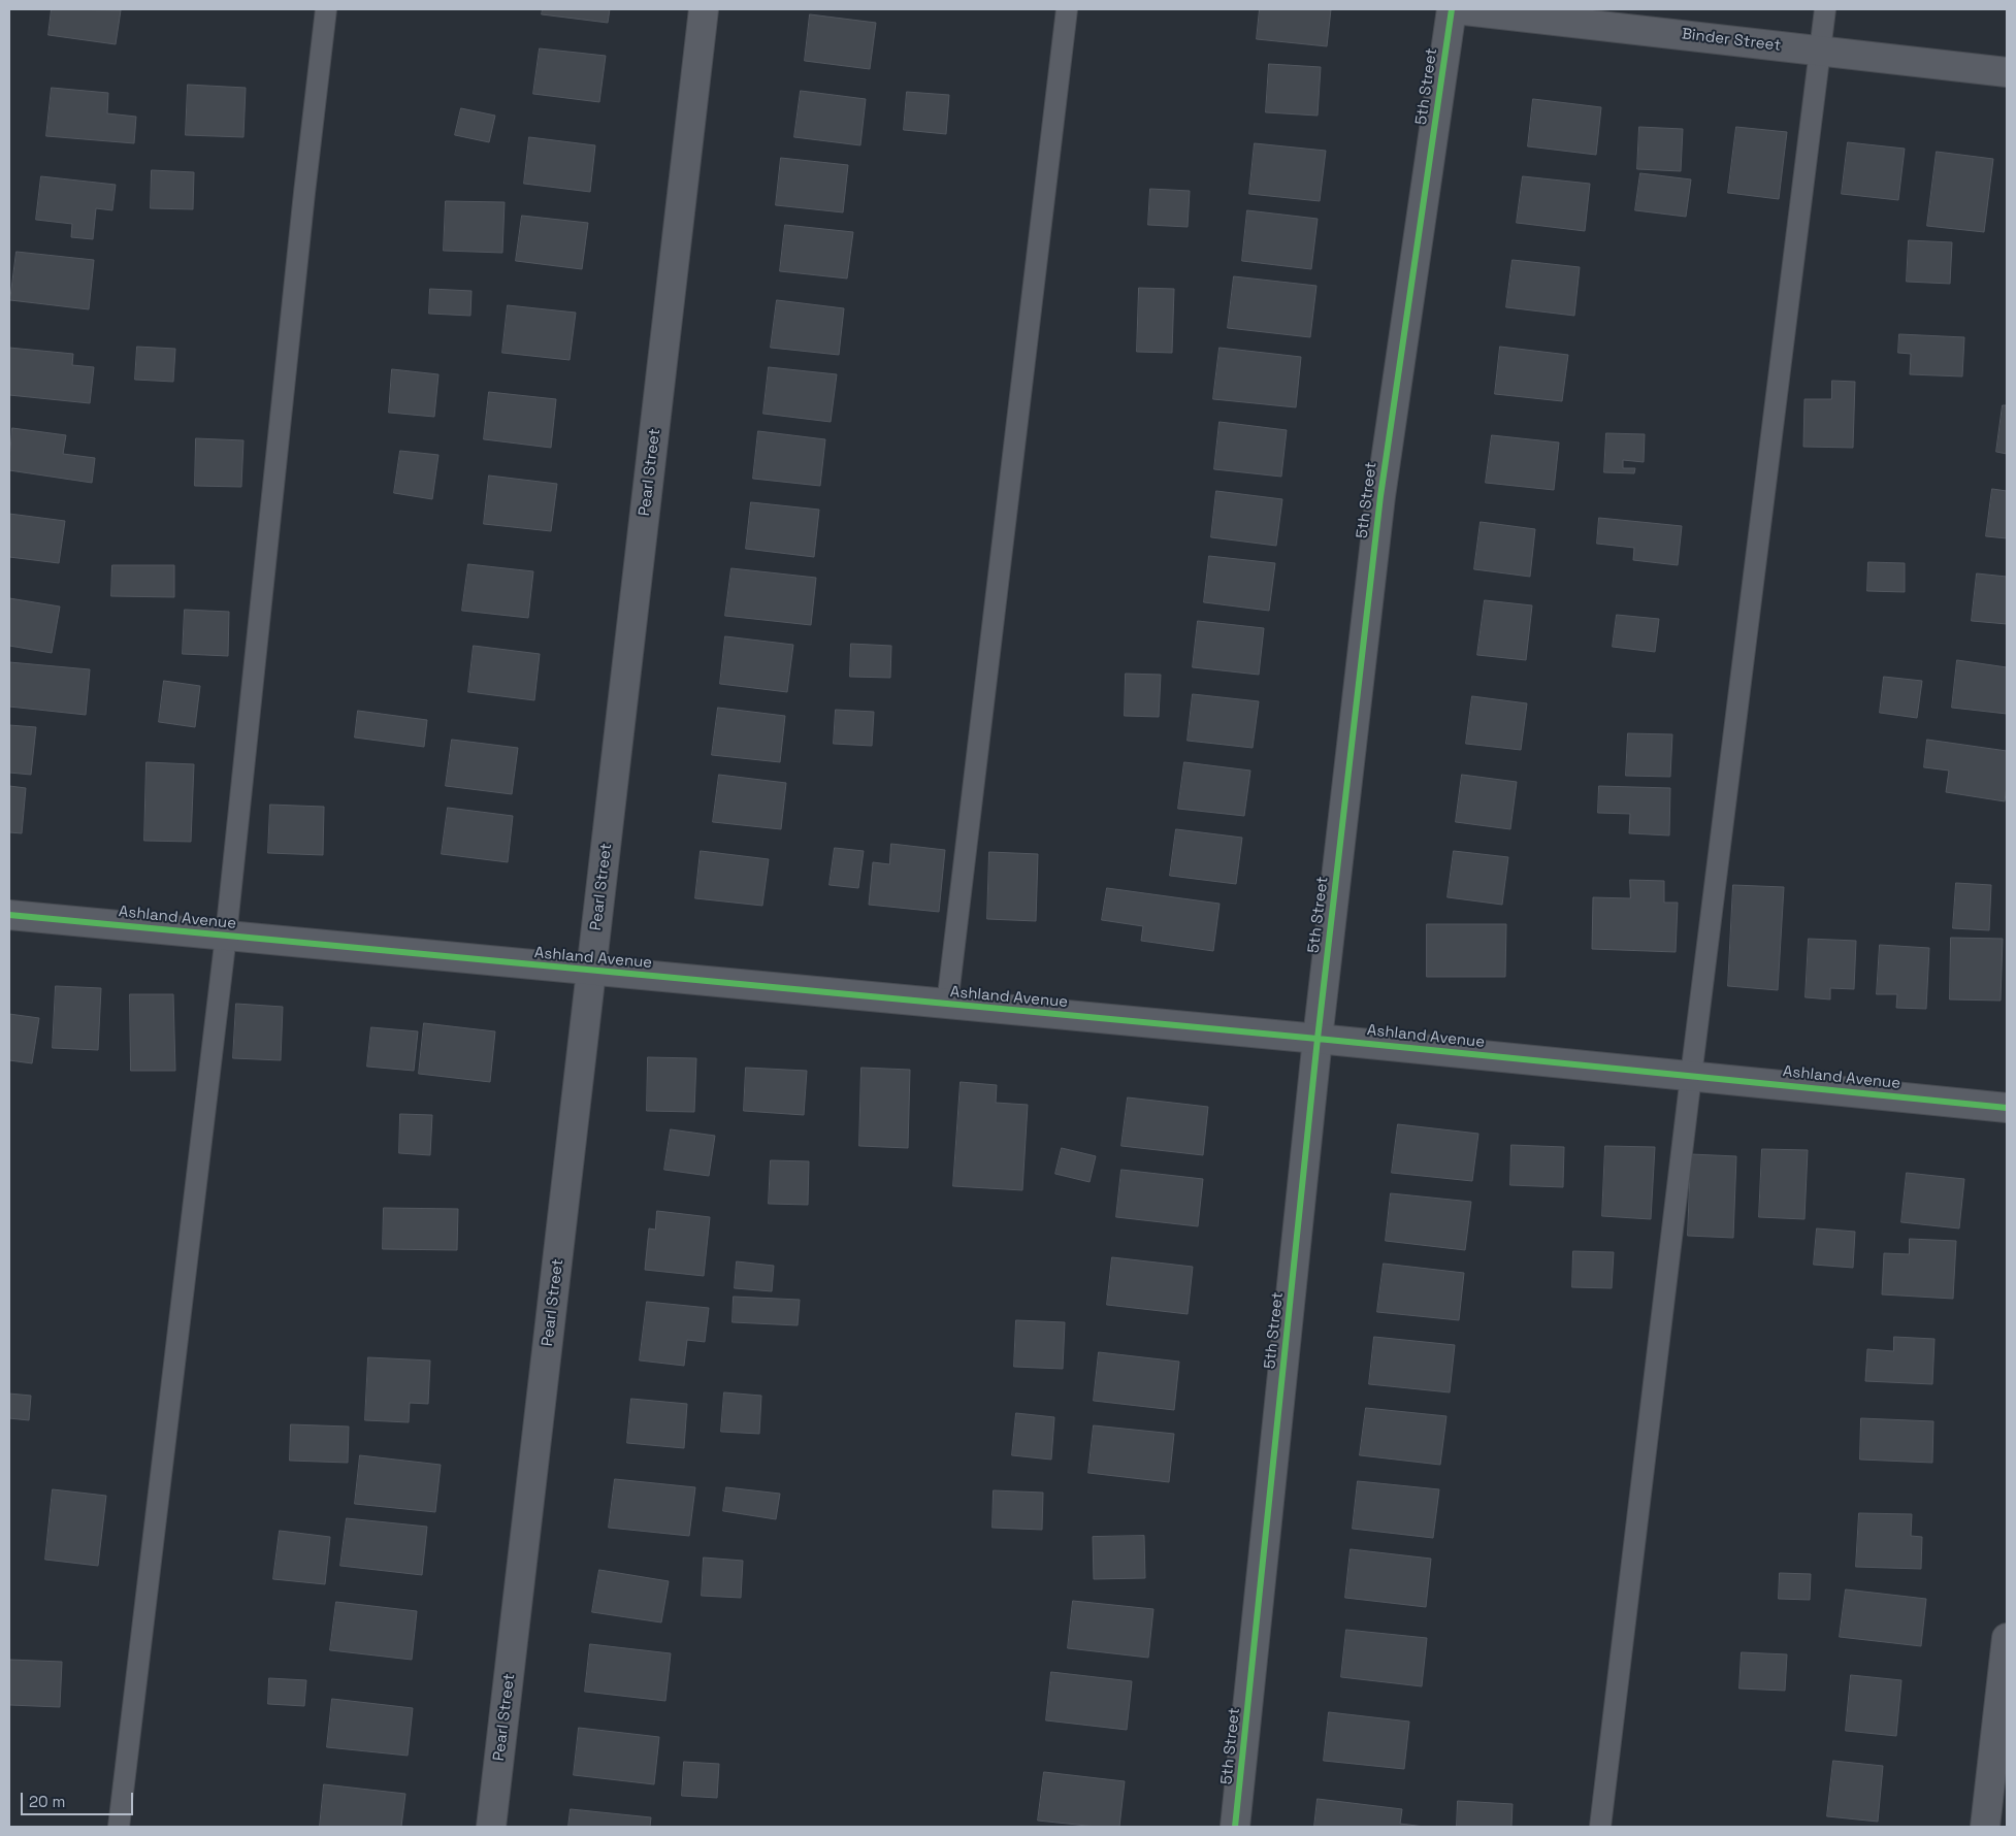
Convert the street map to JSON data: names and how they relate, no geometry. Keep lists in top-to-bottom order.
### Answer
{
  "streets": {
    "street": [
      "Binder Street",
      "5th Street",
      "Pearl Street",
      "Ashland Avenue"
    ]
  },
  "crossings": [
    ["Binder Street", "5th Street"],
    ["5th Street", "Ashland Avenue"],
    ["Pearl Street", "Ashland Avenue"]
  ],
  "scale_bar": "20 m"
}
